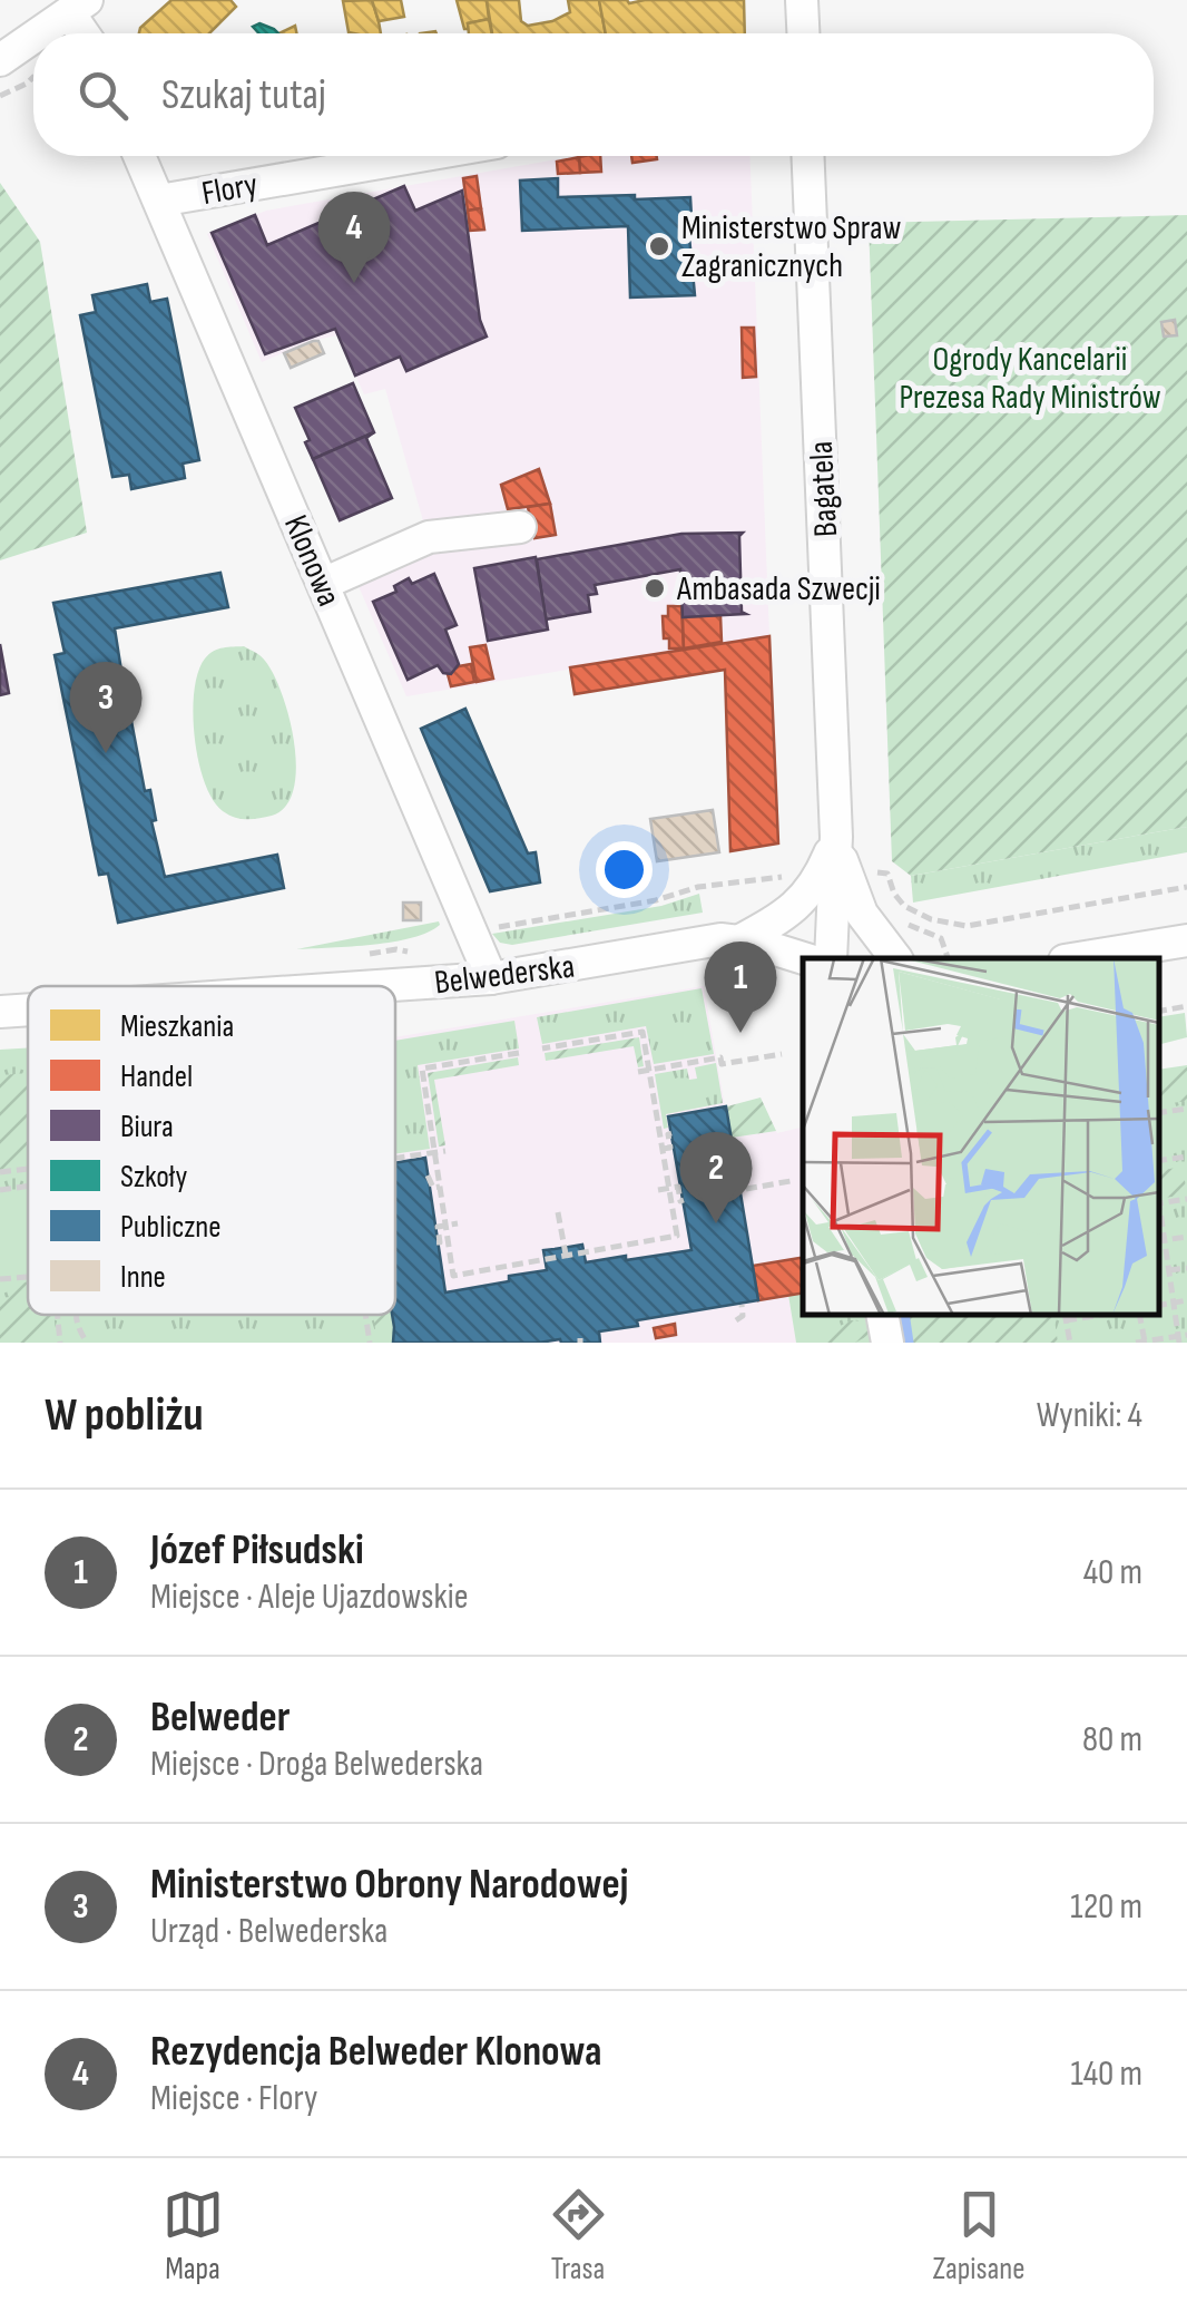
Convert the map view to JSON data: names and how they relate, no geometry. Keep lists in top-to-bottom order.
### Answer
{
  "streets": {
    "street": [
      "Flory",
      "Bagatela",
      "Klonowa",
      "Belwederska"
    ]
  },
  "crossings": [
    ["Flory", "Klonowa"],
    ["Klonowa", "Belwederska"]
  ],
  "parks": ["Ogrody Kancelarii Prezesa Rady Ministrów"],
  "places": ["Ministerstwo Spraw Zagranicznych", "Ambasada Szwecji"],
  "legend": [
    "Mieszkania",
    "Handel",
    "Biura",
    "Szkoły",
    "Publiczne",
    "Inne"
  ],
  "page": {
    "search": "Szukaj tutaj",
    "pins": [
      "4",
      "3",
      "1",
      "2"
    ],
    "heading": ["W pobliżu", "Wyniki: 4"],
    "list": [
      {
        "mark": "1",
        "name": "Józef Piłsudski",
        "note": "Miejsce · Aleje Ujazdowskie",
        "value": "40 m"
      },
      {
        "mark": "2",
        "name": "Belweder",
        "note": "Miejsce · Droga Belwederska",
        "value": "80 m"
      },
      {
        "mark": "3",
        "name": "Ministerstwo Obrony Narodowej",
        "note": "Urząd · Belwederska",
        "value": "120 m"
      },
      {
        "mark": "4",
        "name": "Rezydencja Belweder Klonowa",
        "note": "Miejsce · Flory",
        "value": "140 m"
      }
    ],
    "nav": ["Mapa", "Trasa", "Zapisane"]
  }
}
